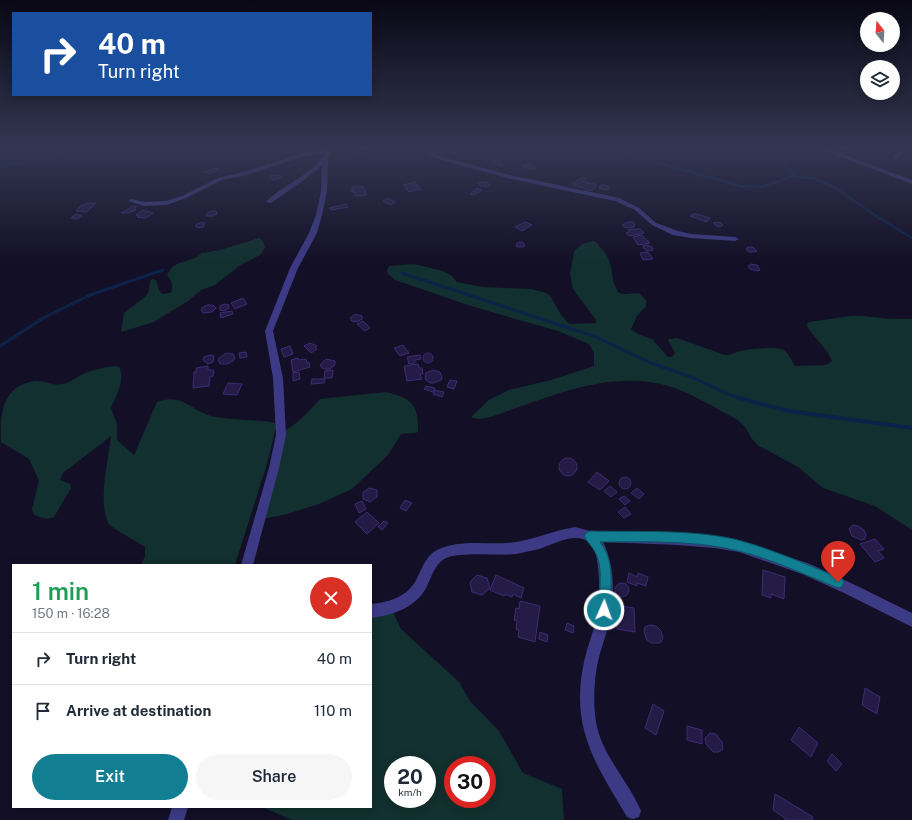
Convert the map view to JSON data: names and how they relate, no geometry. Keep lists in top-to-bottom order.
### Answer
{
  "north": "top",
  "page": {
    "turn": ["40 m", "Turn right"],
    "heading": ["1 min", "150 m · 16:28"],
    "list": [
      {
        "name": "Turn right",
        "value": "40 m"
      },
      {
        "name": "Arrive at destination",
        "value": "110 m"
      }
    ],
    "buttons": ["Exit", "Share"],
    "speed": "20 km/h",
    "limit": "30"
  }
}
